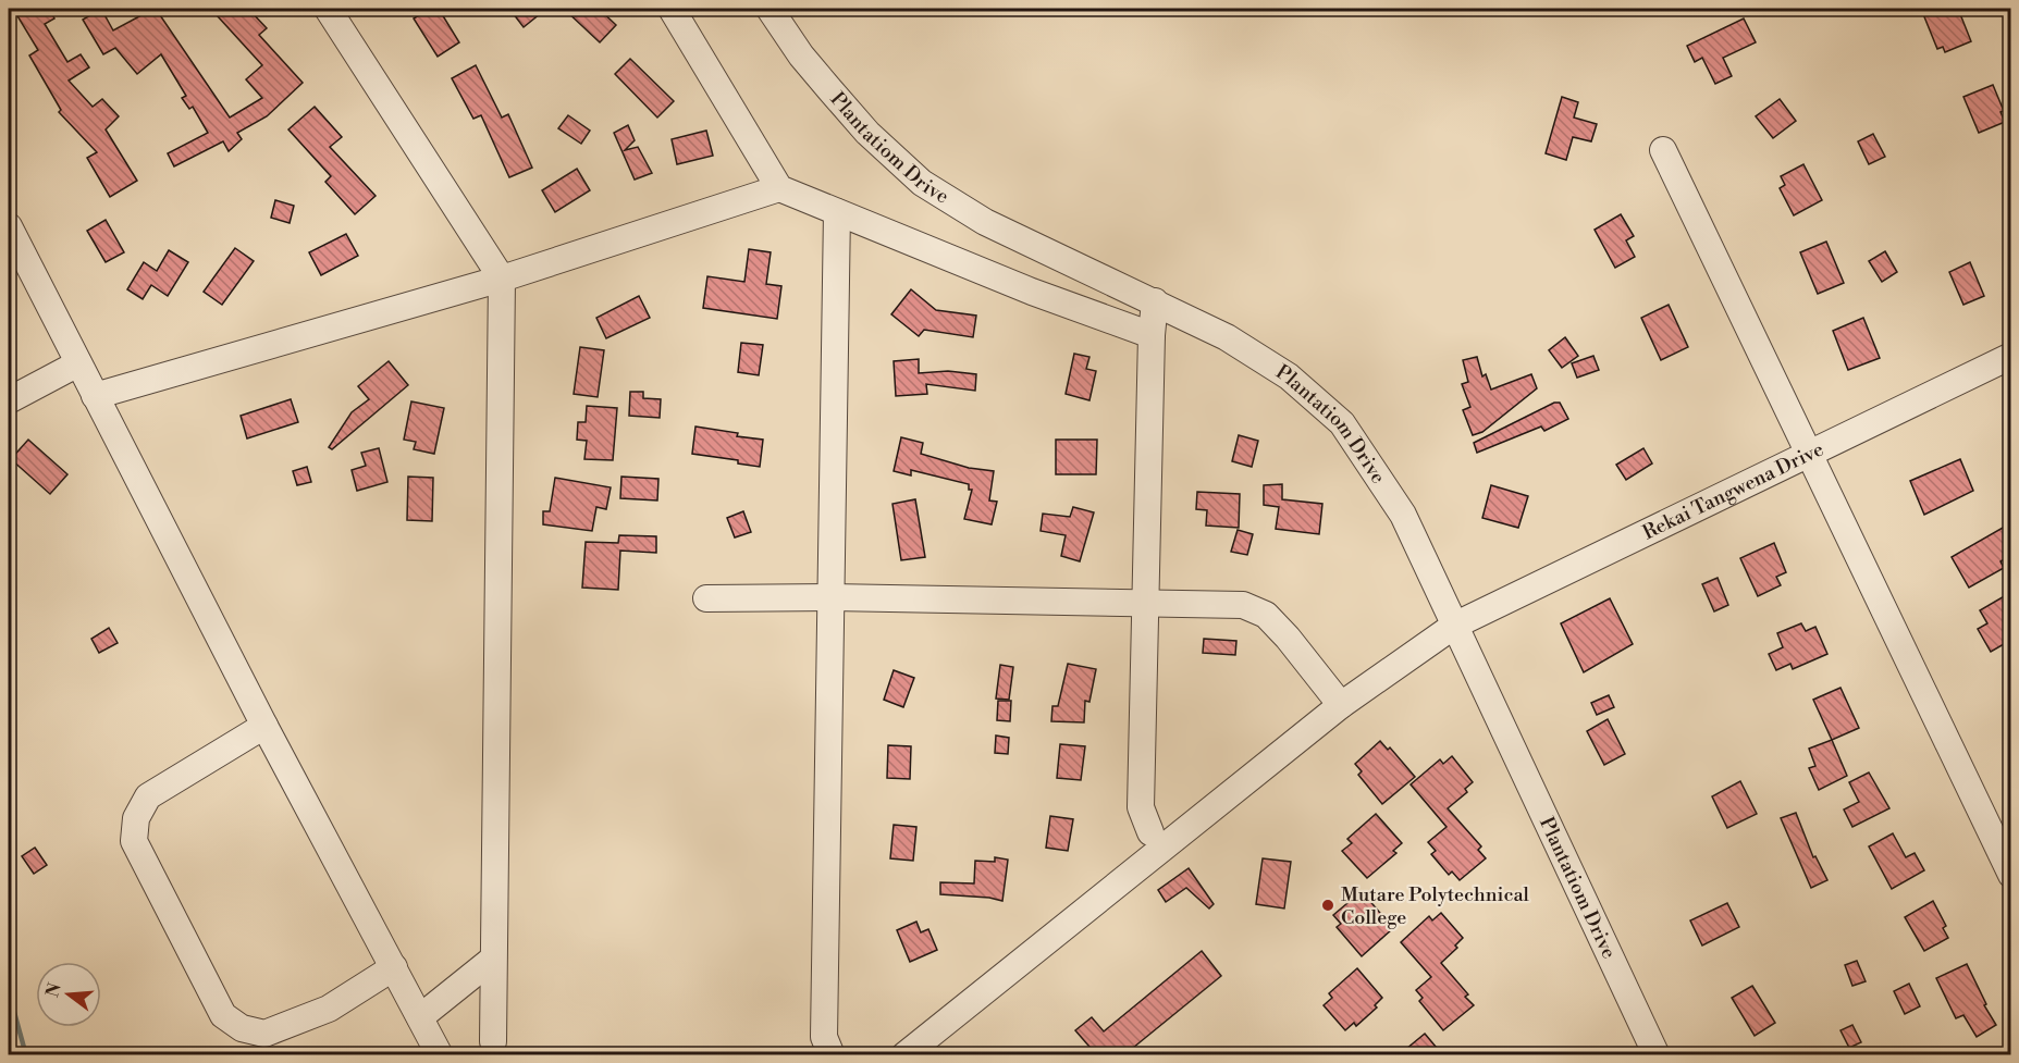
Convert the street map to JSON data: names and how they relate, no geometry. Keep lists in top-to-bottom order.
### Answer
{
  "streets": {
    "street": ["Plantatiom Drive", "Rekai Tangwena Drive"]
  },
  "crossings": [
    ["Plantatiom Drive", "Rekai Tangwena Drive"]
  ],
  "places": ["Mutare Polytechnical College"],
  "north": "left"
}
